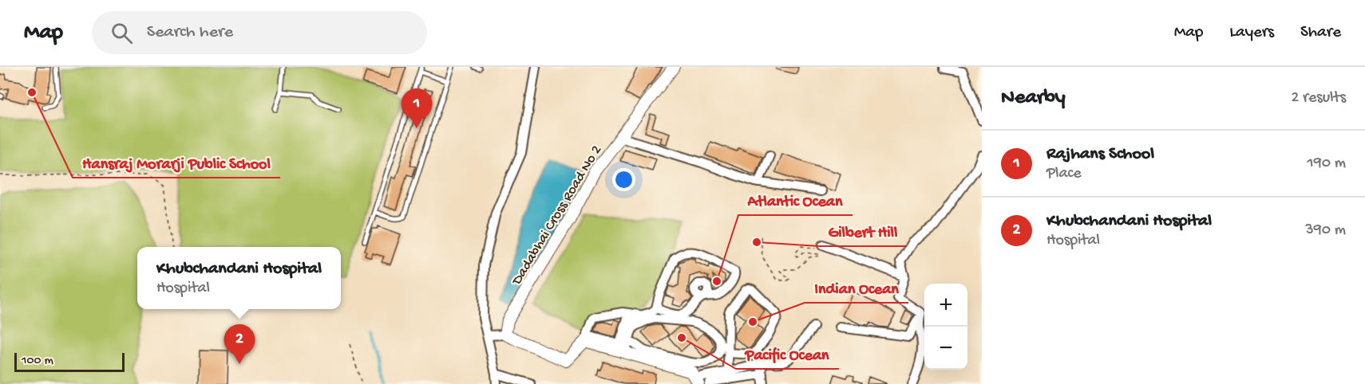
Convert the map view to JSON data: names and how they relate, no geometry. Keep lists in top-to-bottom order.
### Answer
{
  "streets": {
    "street": ["Dadabhai Cross Road No 2"]
  },
  "places": [
    "Hansraj Morarji Public School",
    "Gilbert Hill",
    "Atlantic Ocean",
    "Indian Ocean",
    "Pacific Ocean"
  ],
  "scale_bar": "100 m",
  "page": {
    "header": "Map",
    "search": "Search here",
    "nav": ["Map", "Layers", "Share"],
    "heading": ["Nearby", "2 results"],
    "pins": ["1", "2"],
    "list": [
      {
        "mark": "1",
        "name": "Rajhans School",
        "note": "Place",
        "value": "190 m"
      },
      {
        "mark": "2",
        "name": "Khubchandani Hospital",
        "note": "Hospital",
        "value": "390 m"
      }
    ],
    "popup": ["Khubchandani Hospital", "Hospital"],
    "map_buttons": ["+", "−"],
    "scale": "100 m"
  }
}
